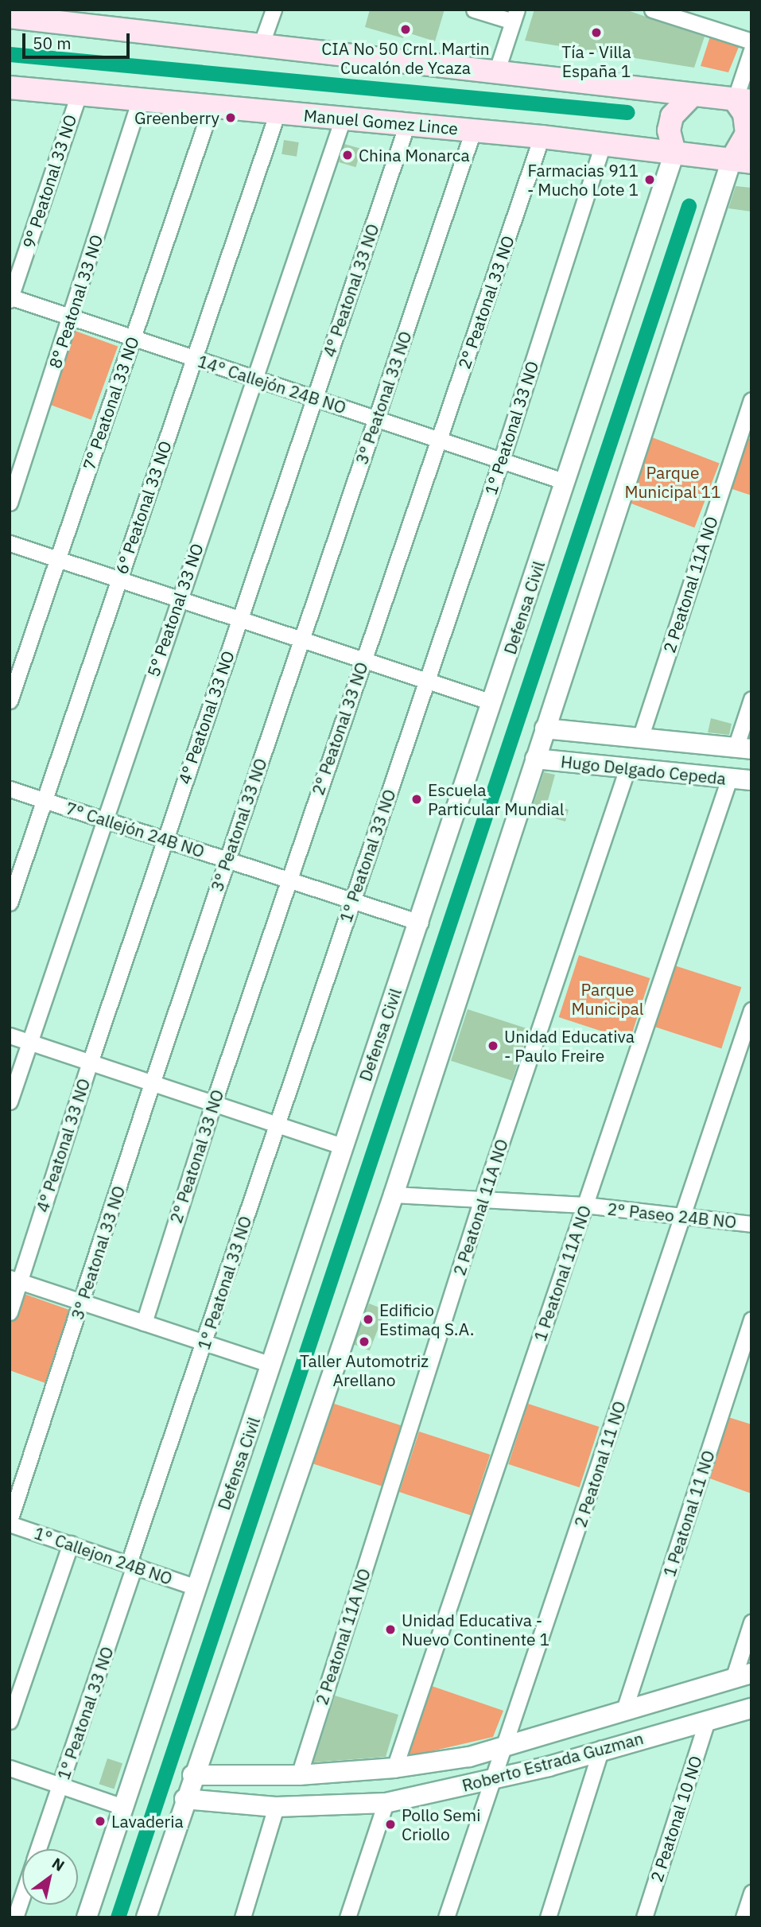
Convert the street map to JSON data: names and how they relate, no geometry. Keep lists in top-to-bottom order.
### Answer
{
  "streets": {
    "main road": ["Manuel Gomez Lince"],
    "street": [
      "9° Peatonal 33 NO",
      "4° Peatonal 33 NO",
      "8° Peatonal 33 NO",
      "2° Peatonal 33 NO",
      "14° Callejón 24B NO",
      "3° Peatonal 33 NO",
      "7° Peatonal 33 NO",
      "1° Peatonal 33 NO",
      "6° Peatonal 33 NO",
      "2 Peatonal 11A NO",
      "Defensa Civil",
      "5° Peatonal 33 NO",
      "Hugo Delgado Cepeda",
      "7° Callejón 24B NO",
      "2° Paseo 24B NO",
      "1 Peatonal 11A NO",
      "2 Peatonal 11 NO",
      "1 Peatonal 11 NO",
      "1° Callejon 24B NO",
      "Roberto Estrada Guzman",
      "2 Peatonal 10 NO"
    ]
  },
  "crossings": [
    ["Manuel Gomez Lince", "9° Peatonal 33 NO"],
    ["Manuel Gomez Lince", "4° Peatonal 33 NO"],
    ["Manuel Gomez Lince", "8° Peatonal 33 NO"],
    ["Manuel Gomez Lince", "2° Peatonal 33 NO"],
    ["Manuel Gomez Lince", "3° Peatonal 33 NO"],
    ["Manuel Gomez Lince", "7° Peatonal 33 NO"],
    ["Manuel Gomez Lince", "1° Peatonal 33 NO"],
    ["Manuel Gomez Lince", "6° Peatonal 33 NO"],
    ["Manuel Gomez Lince", "Defensa Civil"],
    ["Manuel Gomez Lince", "5° Peatonal 33 NO"],
    ["9° Peatonal 33 NO", "14° Callejón 24B NO"],
    ["4° Peatonal 33 NO", "14° Callejón 24B NO"],
    ["4° Peatonal 33 NO", "7° Callejón 24B NO"],
    ["8° Peatonal 33 NO", "14° Callejón 24B NO"],
    ["2° Peatonal 33 NO", "14° Callejón 24B NO"],
    ["2° Peatonal 33 NO", "7° Callejón 24B NO"],
    ["14° Callejón 24B NO", "3° Peatonal 33 NO"],
    ["14° Callejón 24B NO", "7° Peatonal 33 NO"],
    ["14° Callejón 24B NO", "1° Peatonal 33 NO"],
    ["14° Callejón 24B NO", "6° Peatonal 33 NO"],
    ["14° Callejón 24B NO", "Defensa Civil"],
    ["14° Callejón 24B NO", "5° Peatonal 33 NO"],
    ["3° Peatonal 33 NO", "7° Callejón 24B NO"],
    ["3° Peatonal 33 NO", "1° Callejon 24B NO"],
    ["1° Peatonal 33 NO", "7° Callejón 24B NO"],
    ["1° Peatonal 33 NO", "1° Callejon 24B NO"],
    ["6° Peatonal 33 NO", "7° Callejón 24B NO"],
    ["2 Peatonal 11A NO", "Hugo Delgado Cepeda"],
    ["2 Peatonal 11A NO", "2° Paseo 24B NO"],
    ["2 Peatonal 11A NO", "Roberto Estrada Guzman"],
    ["Defensa Civil", "7° Callejón 24B NO"],
    ["Defensa Civil", "1° Callejon 24B NO"],
    ["5° Peatonal 33 NO", "7° Callejón 24B NO"],
    ["Hugo Delgado Cepeda", "1 Peatonal 11A NO"],
    ["2° Paseo 24B NO", "1 Peatonal 11A NO"],
    ["2° Paseo 24B NO", "2 Peatonal 11 NO"],
    ["1 Peatonal 11A NO", "Roberto Estrada Guzman"],
    ["2 Peatonal 11 NO", "Roberto Estrada Guzman"],
    ["1 Peatonal 11 NO", "Roberto Estrada Guzman"],
    ["Roberto Estrada Guzman", "2 Peatonal 10 NO"]
  ],
  "parks": ["Parque Municipal 11", "Parque Municipal"],
  "places": [
    "CIA No 50 Crnl. Martin Cucalón de Ycaza",
    "Tía - Villa España 1",
    "Greenberry",
    "China Monarca",
    "Farmacias 911 - Mucho Lote 1",
    "Escuela Particular Mundial",
    "Unidad Educativa - Paulo Freire",
    "Edificio Estimaq S.A.",
    "Taller Automotriz Arellano",
    "Unidad Educativa - Nuevo Continente 1",
    "Lavaderia",
    "Pollo Semi Criollo"
  ],
  "scale_bar": "50 m",
  "north": "top right"
}
